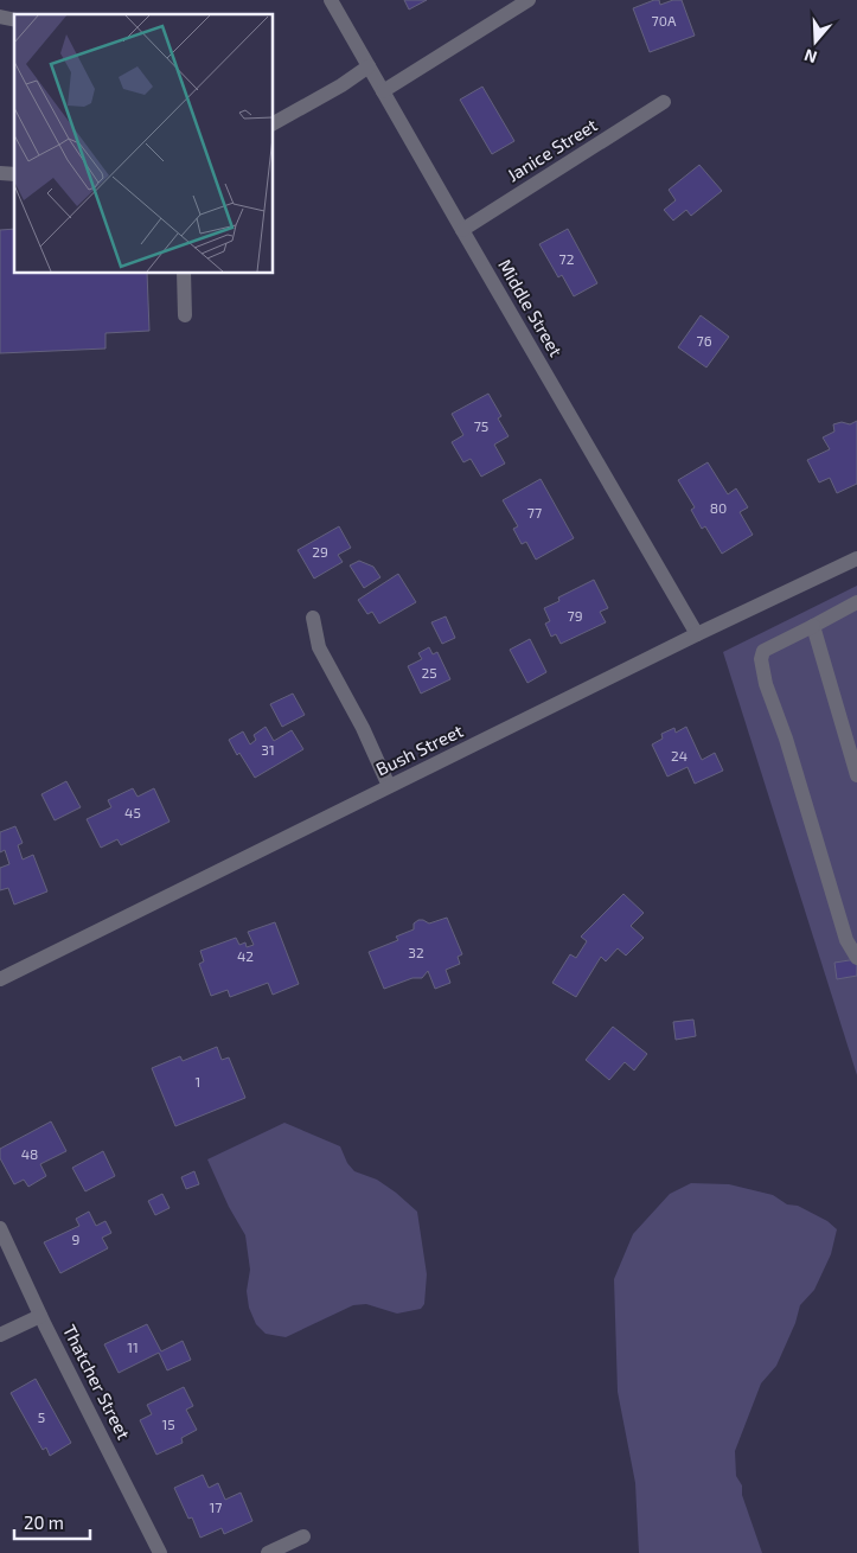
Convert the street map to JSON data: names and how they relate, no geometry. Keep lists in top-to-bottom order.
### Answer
{
  "streets": {
    "street": [
      "Janice Street",
      "Middle Street",
      "Bush Street",
      "Thatcher Street"
    ]
  },
  "crossings": [
    ["Janice Street", "Middle Street"],
    ["Middle Street", "Bush Street"]
  ],
  "house_numbers": [
    "70A",
    "72",
    "76",
    "75",
    "80",
    "77",
    "29",
    "79",
    "25",
    "31",
    "24",
    "45",
    "32",
    "42",
    "1",
    "48",
    "9",
    "11",
    "5",
    "15",
    "17"
  ],
  "scale_bar": "20 m",
  "north": "bottom"
}
